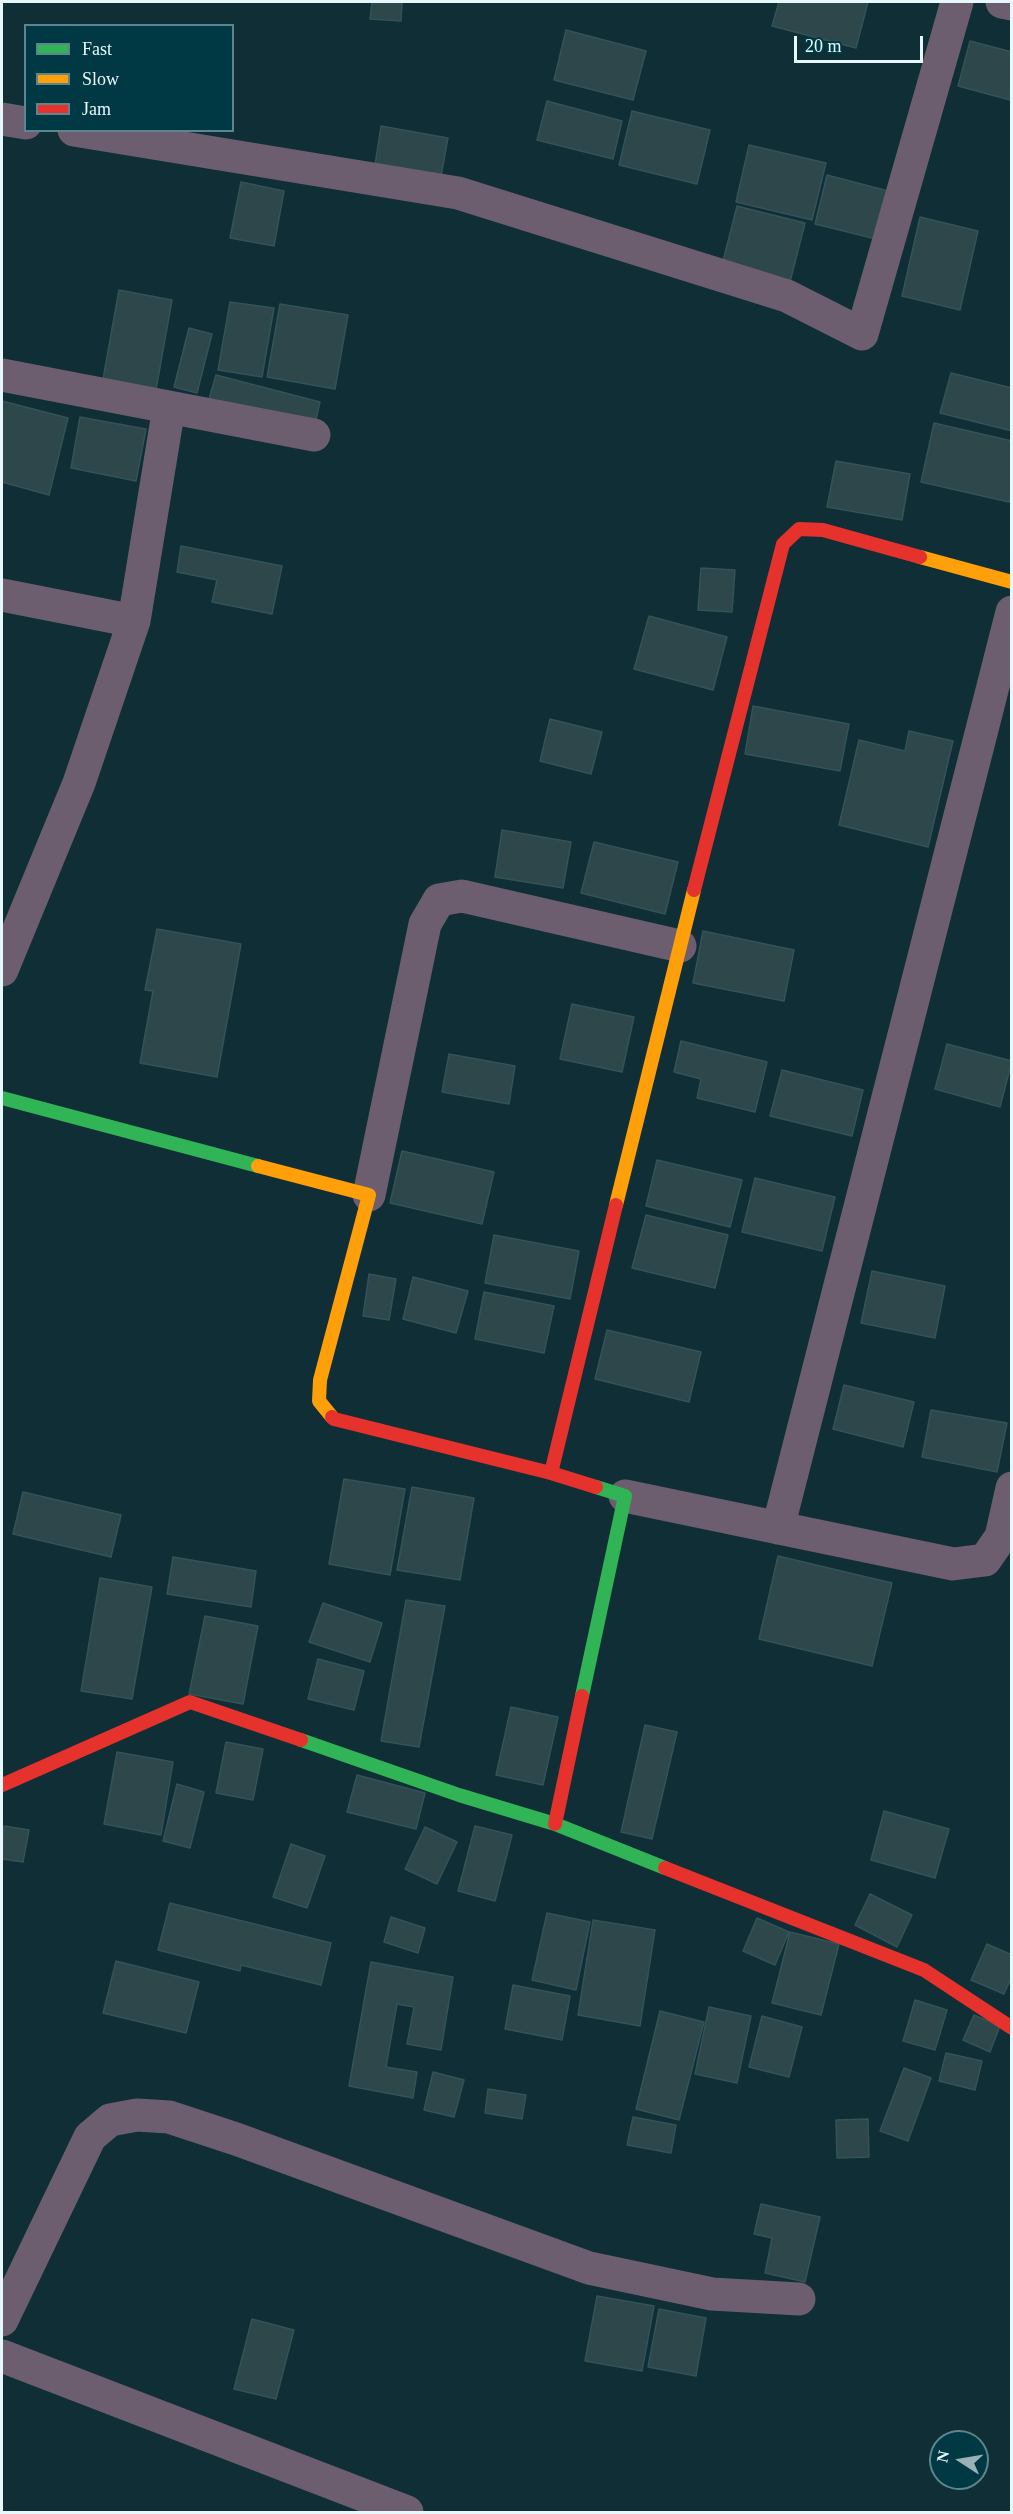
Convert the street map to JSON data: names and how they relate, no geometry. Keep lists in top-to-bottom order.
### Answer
{
  "legend": ["Fast", "Slow", "Jam"],
  "scale_bar": "20 m",
  "north": "left"
}
